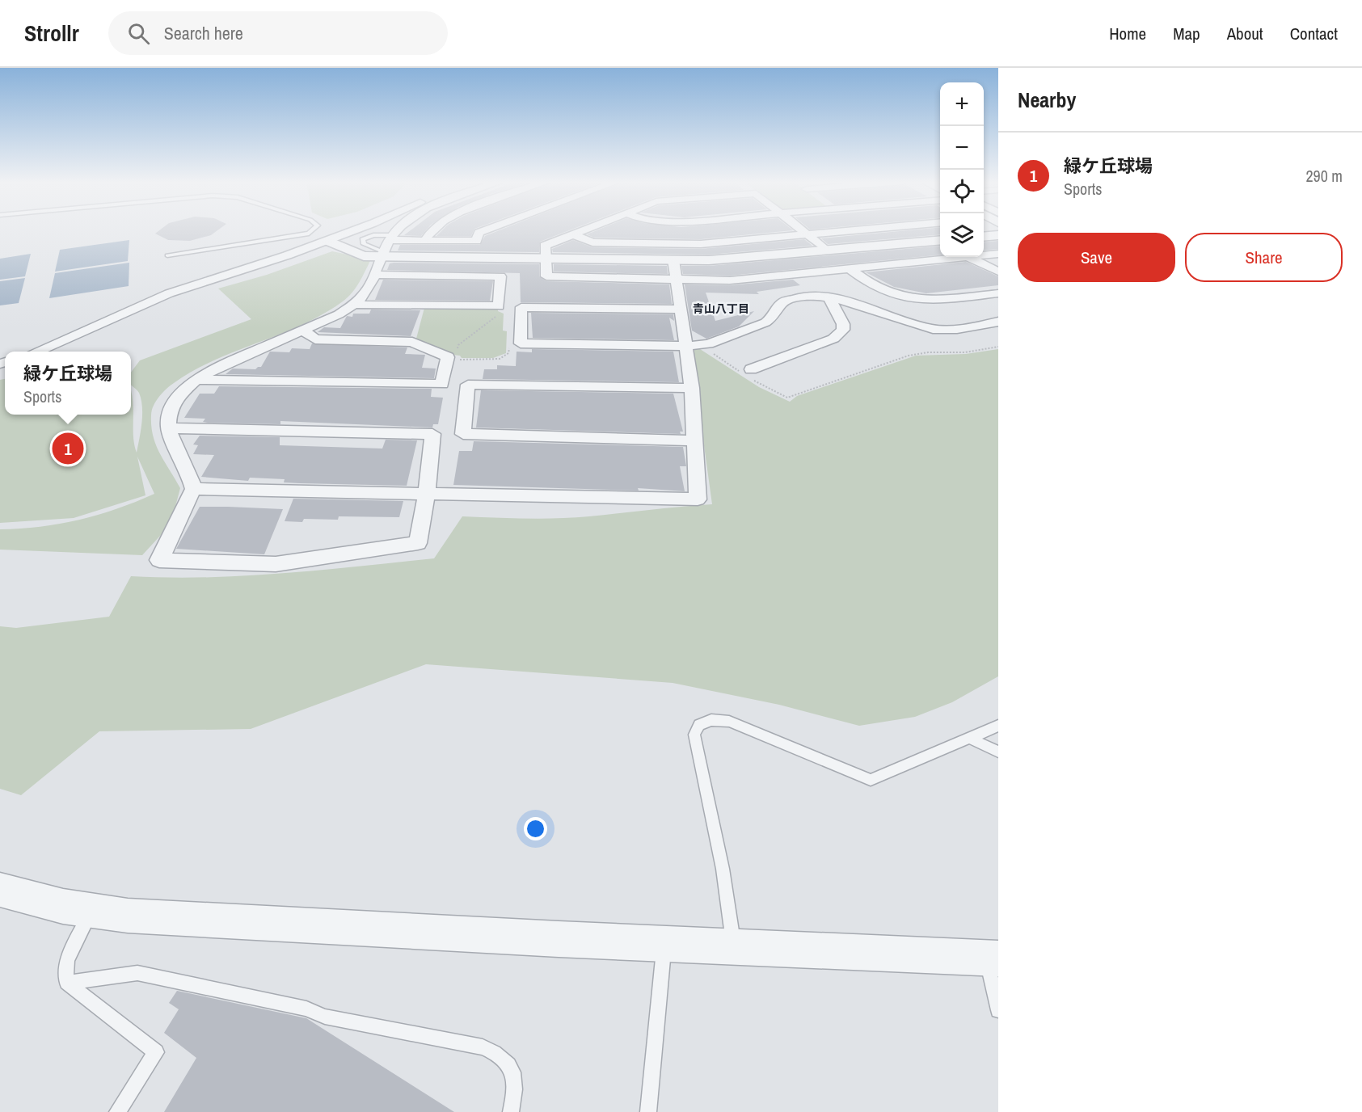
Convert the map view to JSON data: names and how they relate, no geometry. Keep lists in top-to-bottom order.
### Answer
{
  "districts": ["青山八丁目"],
  "page": {
    "header": "Strollr",
    "search": "Search here",
    "nav": [
      "Home",
      "Map",
      "About",
      "Contact"
    ],
    "heading": "Nearby",
    "map_buttons": ["+", "−"],
    "list": [
      {
        "mark": "1",
        "name": "緑ケ丘球場",
        "note": "Sports",
        "value": "290 m"
      }
    ],
    "buttons": ["Save", "Share"],
    "popup": ["緑ケ丘球場", "Sports"],
    "pins": "1"
  }
}
